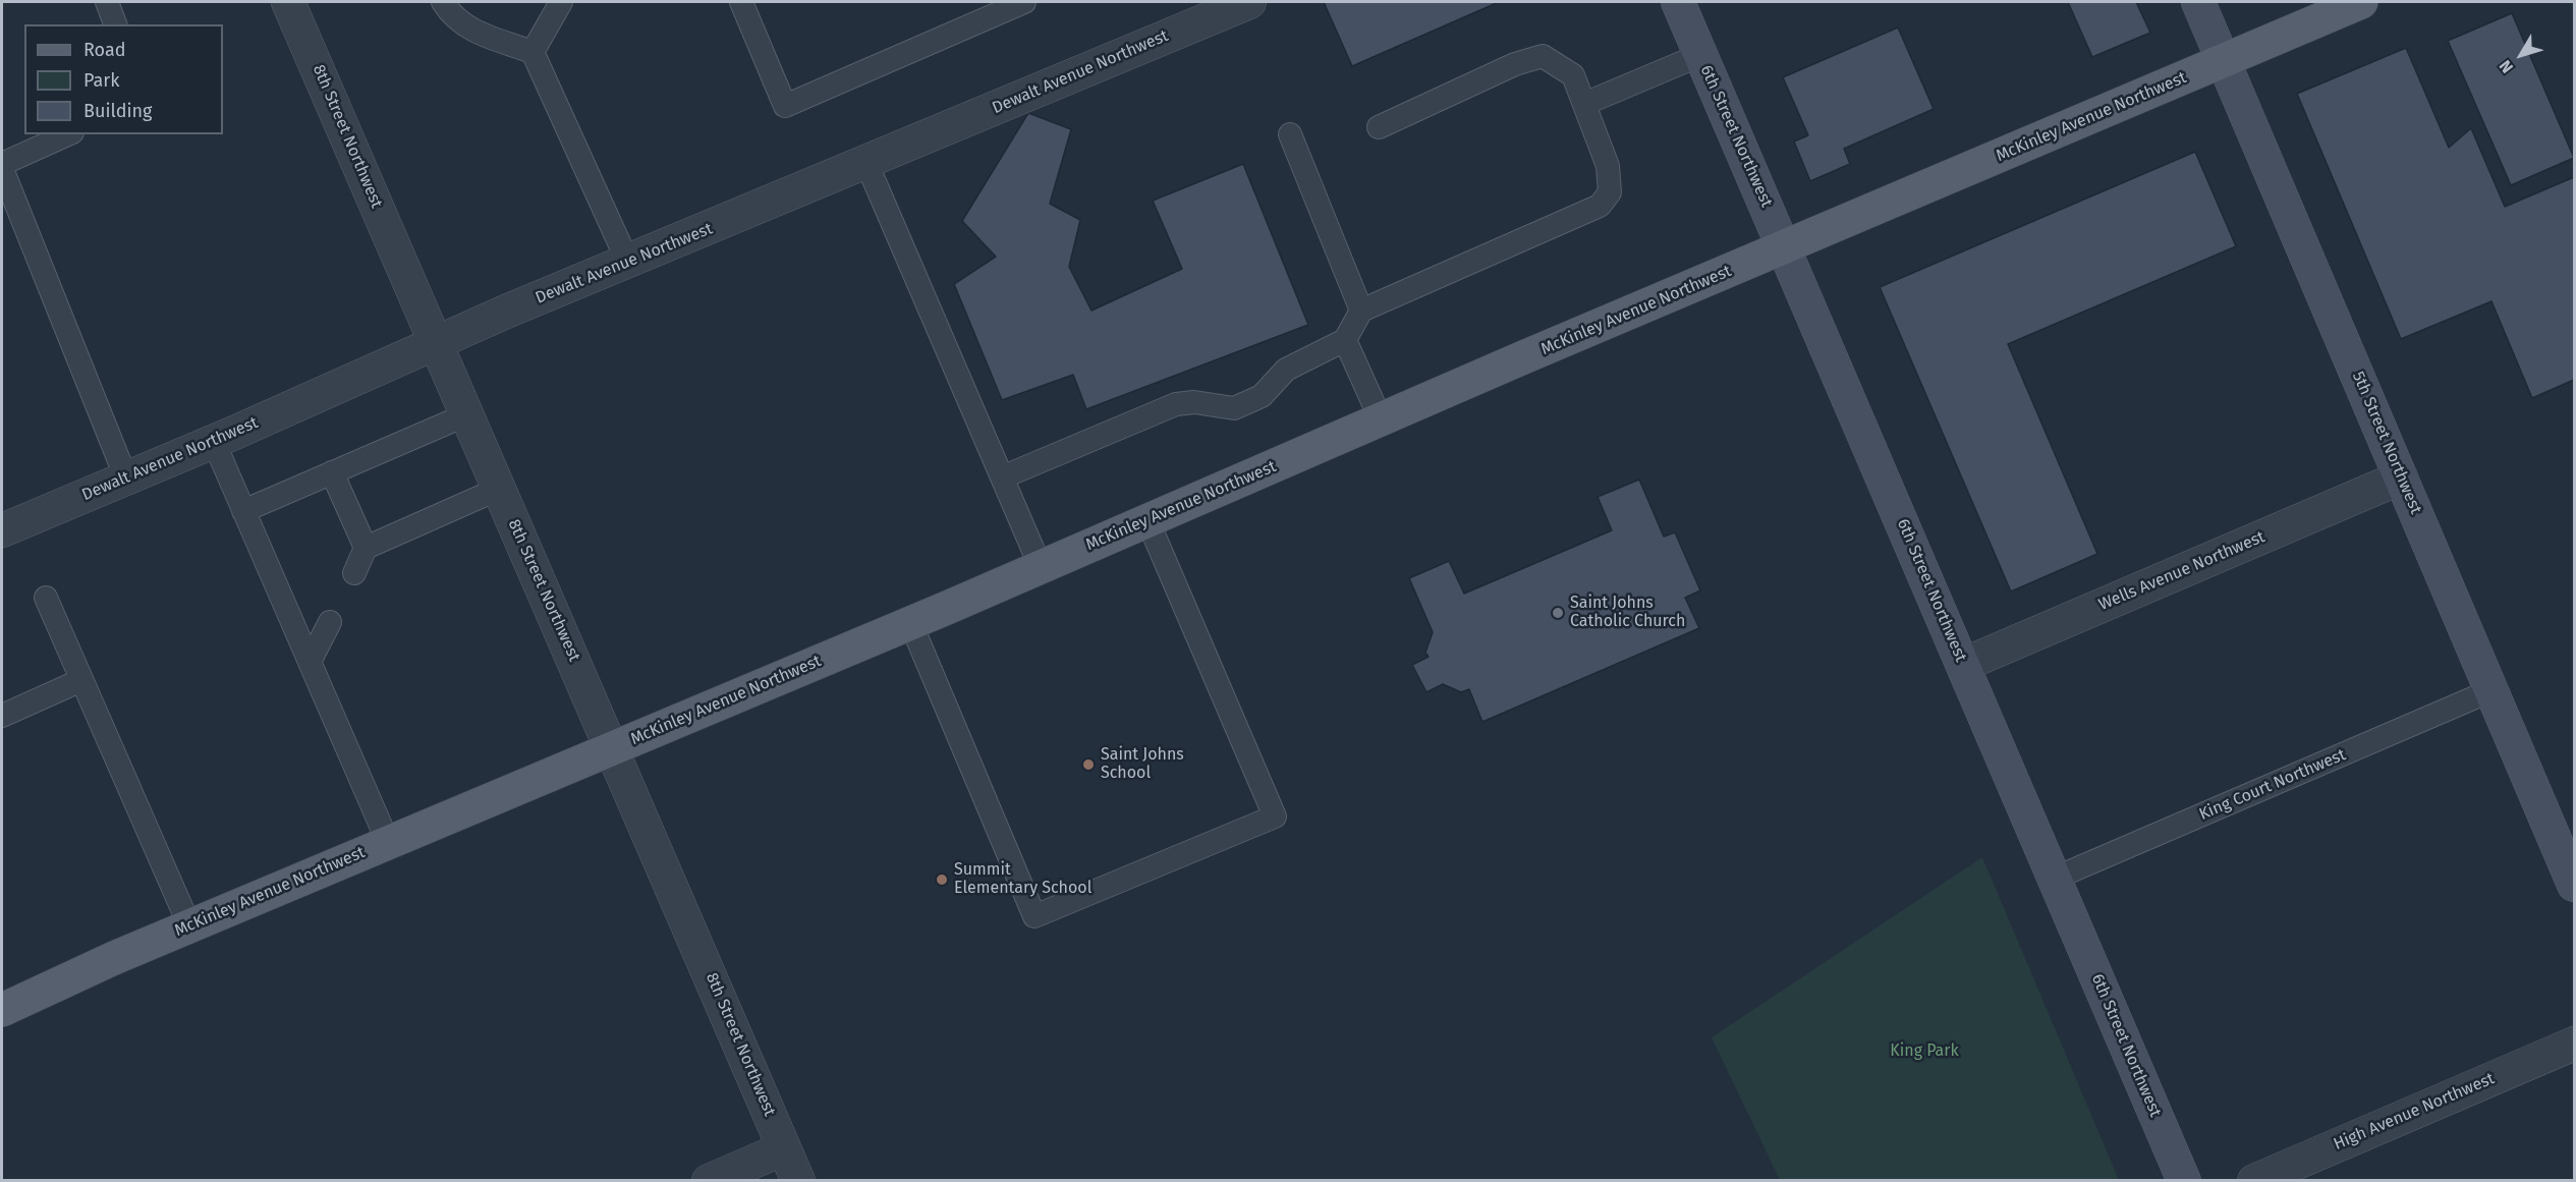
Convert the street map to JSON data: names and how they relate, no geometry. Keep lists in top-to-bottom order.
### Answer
{
  "streets": {
    "main road": ["McKinley Avenue Northwest", "6th Street Northwest", "5th Street Northwest"],
    "street": [
      "Dewalt Avenue Northwest",
      "8th Street Northwest",
      "Wells Avenue Northwest",
      "High Avenue Northwest"
    ],
    "lane": ["King Court Northwest"]
  },
  "crossings": [
    ["Dewalt Avenue Northwest", "8th Street Northwest"],
    ["McKinley Avenue Northwest", "8th Street Northwest"],
    ["McKinley Avenue Northwest", "6th Street Northwest"],
    ["McKinley Avenue Northwest", "5th Street Northwest"],
    ["6th Street Northwest", "Wells Avenue Northwest"],
    ["6th Street Northwest", "King Court Northwest"],
    ["5th Street Northwest", "Wells Avenue Northwest"],
    ["5th Street Northwest", "King Court Northwest"]
  ],
  "parks": ["King Park"],
  "places": ["Saint Johns Catholic Church", "Saint Johns School", "Summit Elementary School"],
  "legend": ["Road", "Park", "Building"],
  "north": "bottom left"
}
